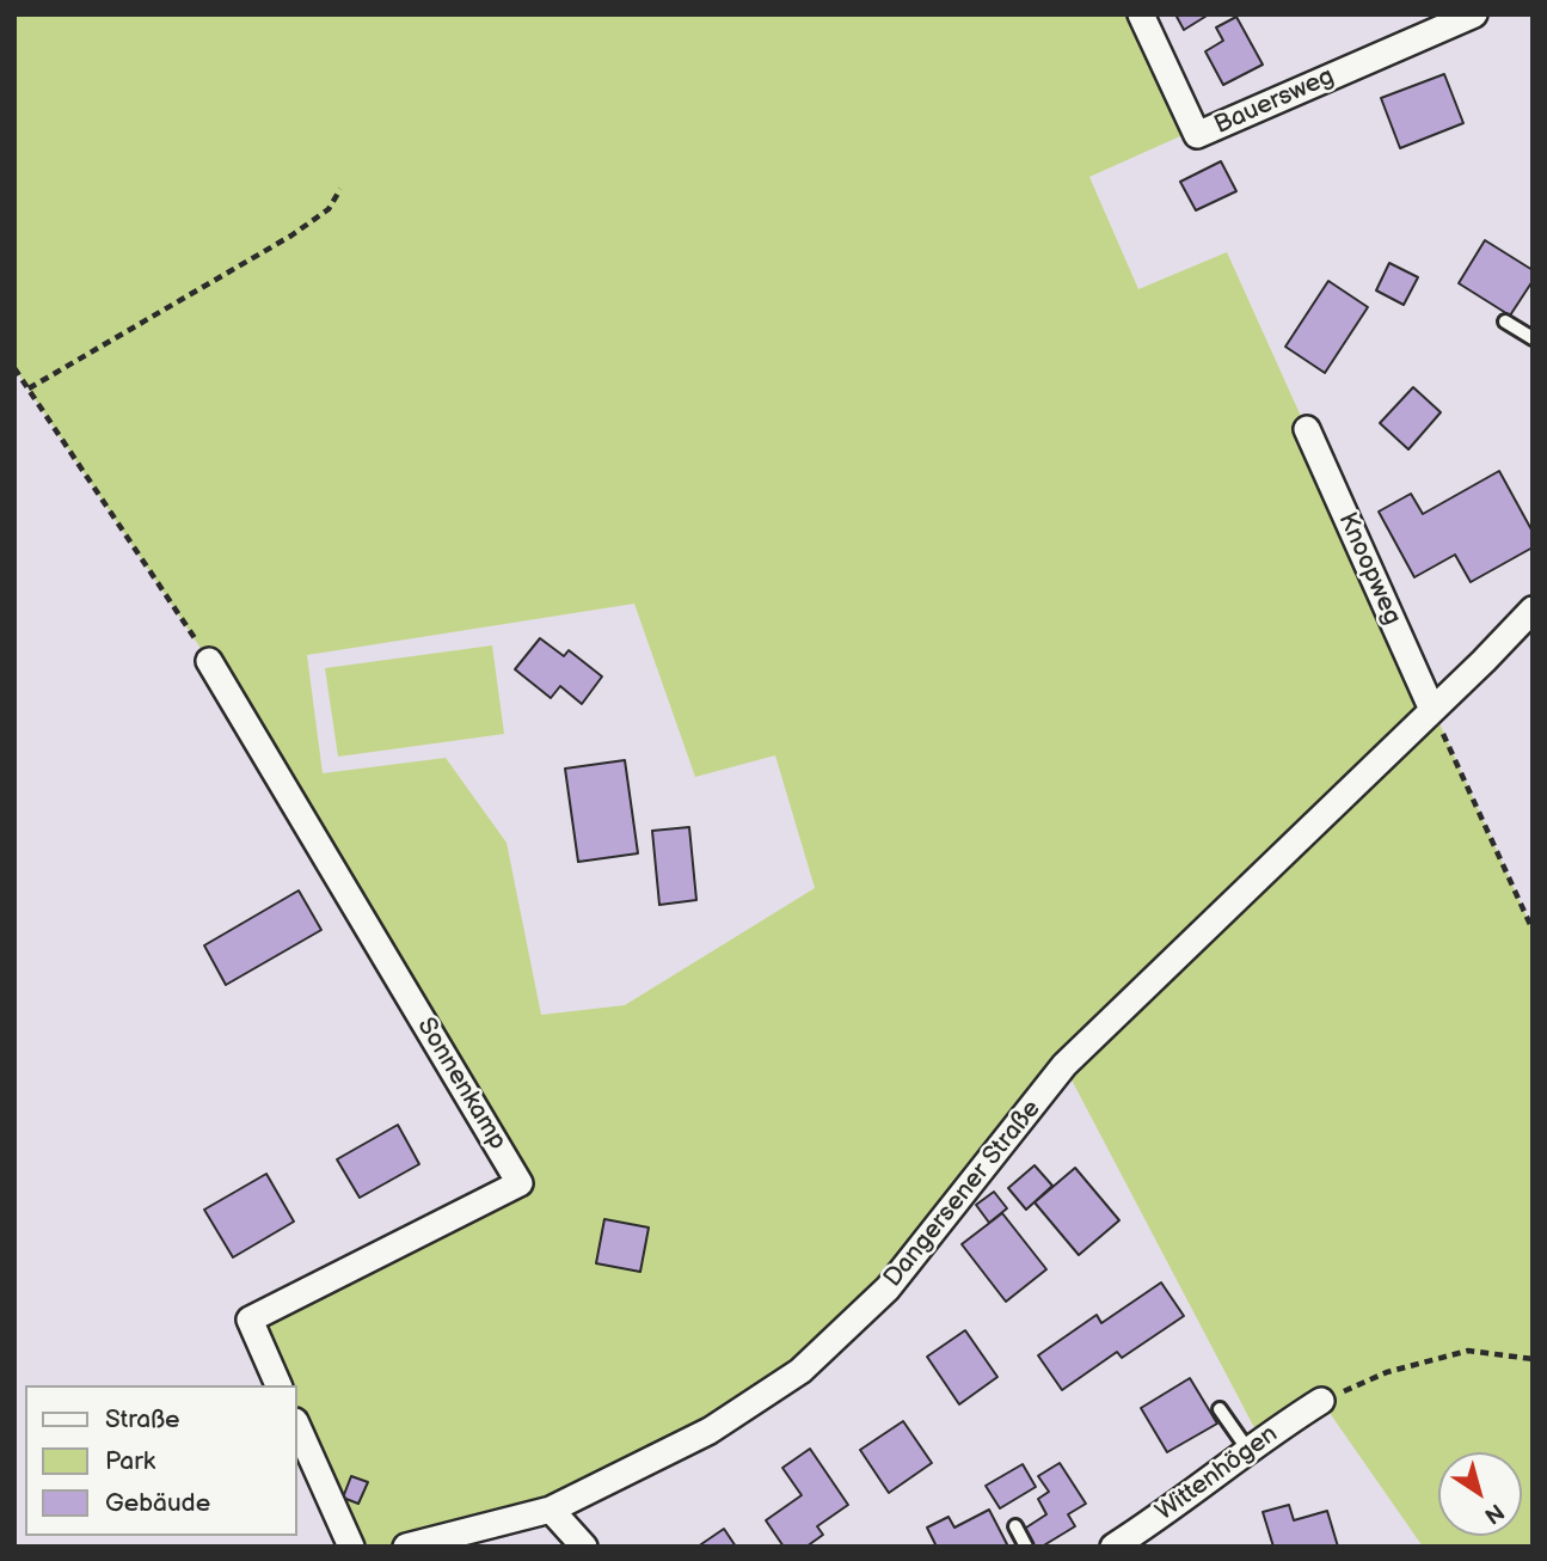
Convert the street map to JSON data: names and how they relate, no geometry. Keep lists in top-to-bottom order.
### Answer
{
  "streets": {
    "street": [
      "Bauersweg",
      "Knoopweg",
      "Sonnenkamp",
      "Dangersener Straße",
      "Wittenhögen"
    ]
  },
  "crossings": [
    ["Knoopweg", "Dangersener Straße"]
  ],
  "legend": ["Straße", "Park", "Gebäude"],
  "north": "bottom right"
}
